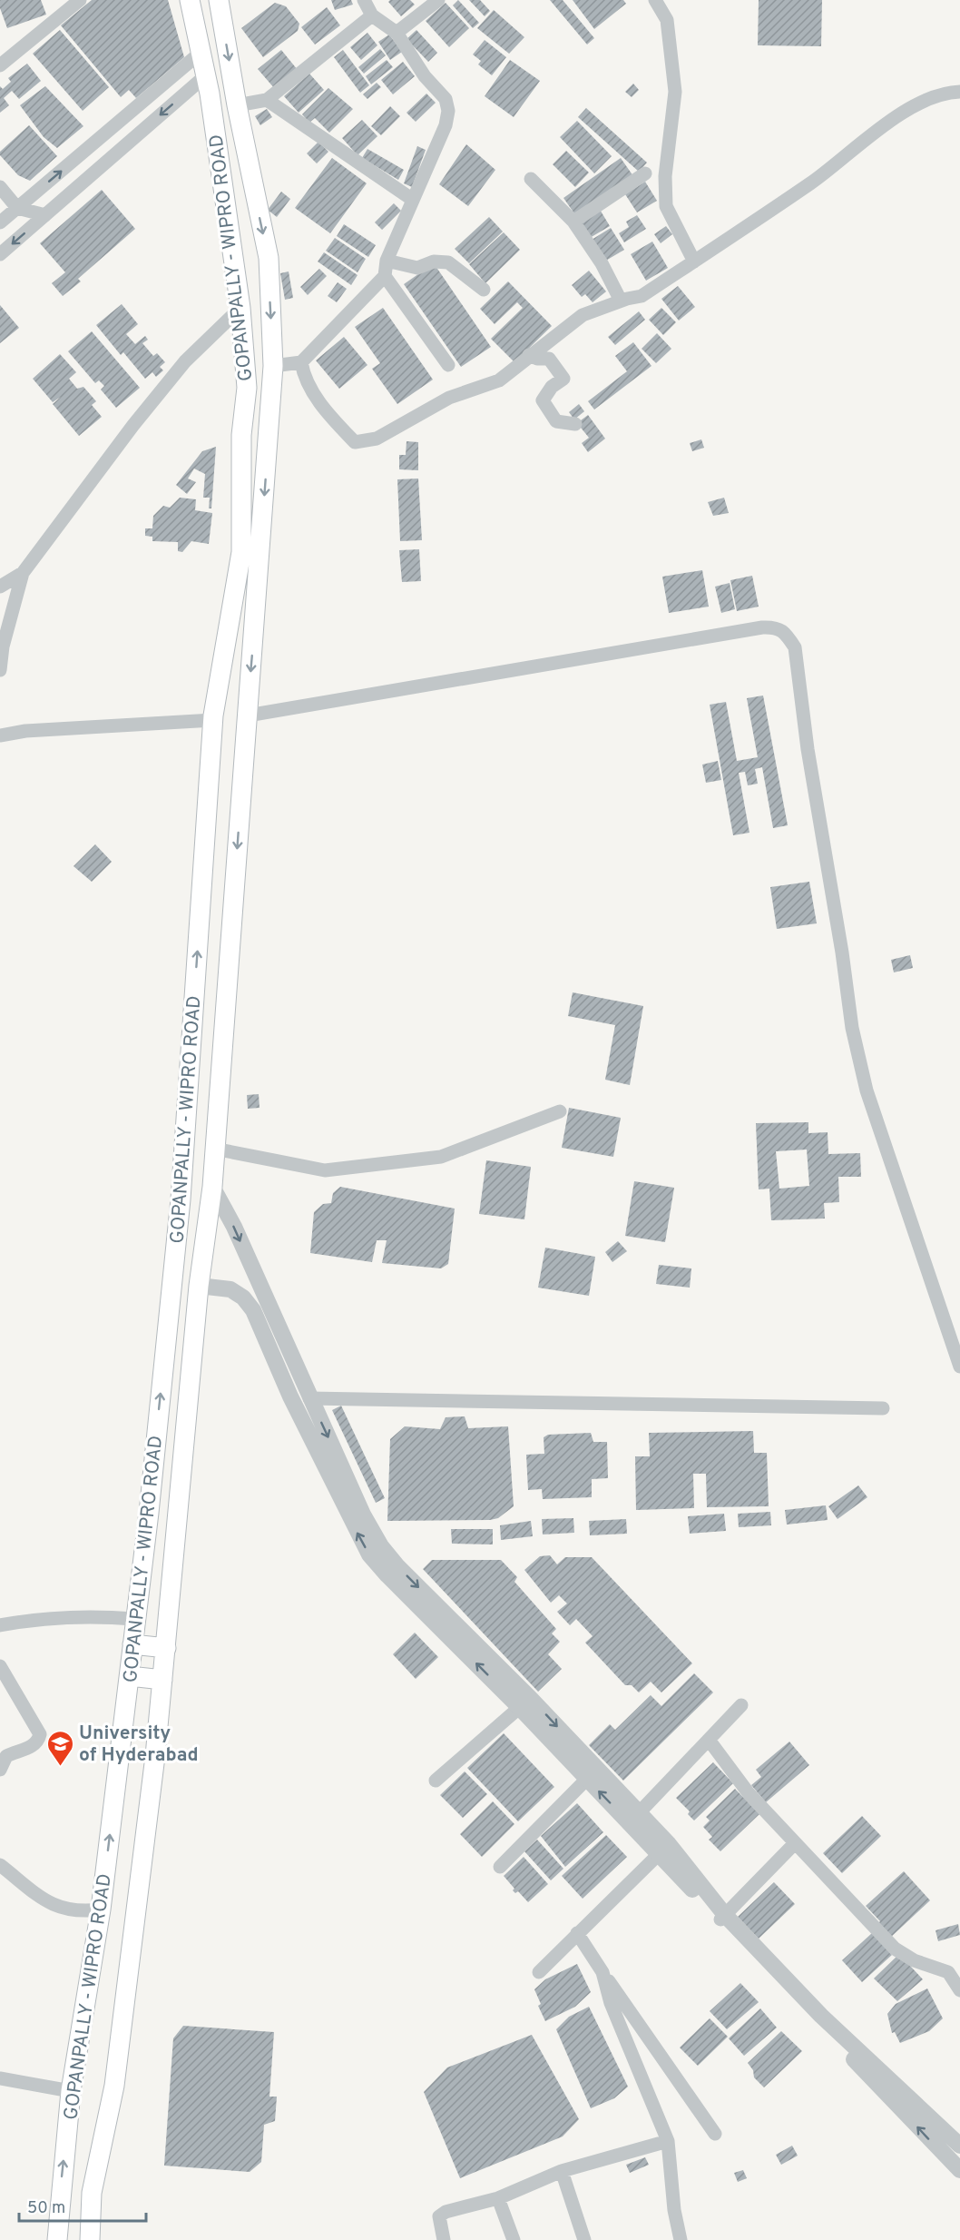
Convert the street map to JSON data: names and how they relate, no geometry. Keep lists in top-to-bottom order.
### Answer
{
  "streets": {
    "main road": ["GOPANPALLY - WIPRO ROAD"]
  },
  "places": {
    "school or university": ["University of Hyderabad"]
  },
  "scale_bar": "50 m"
}
